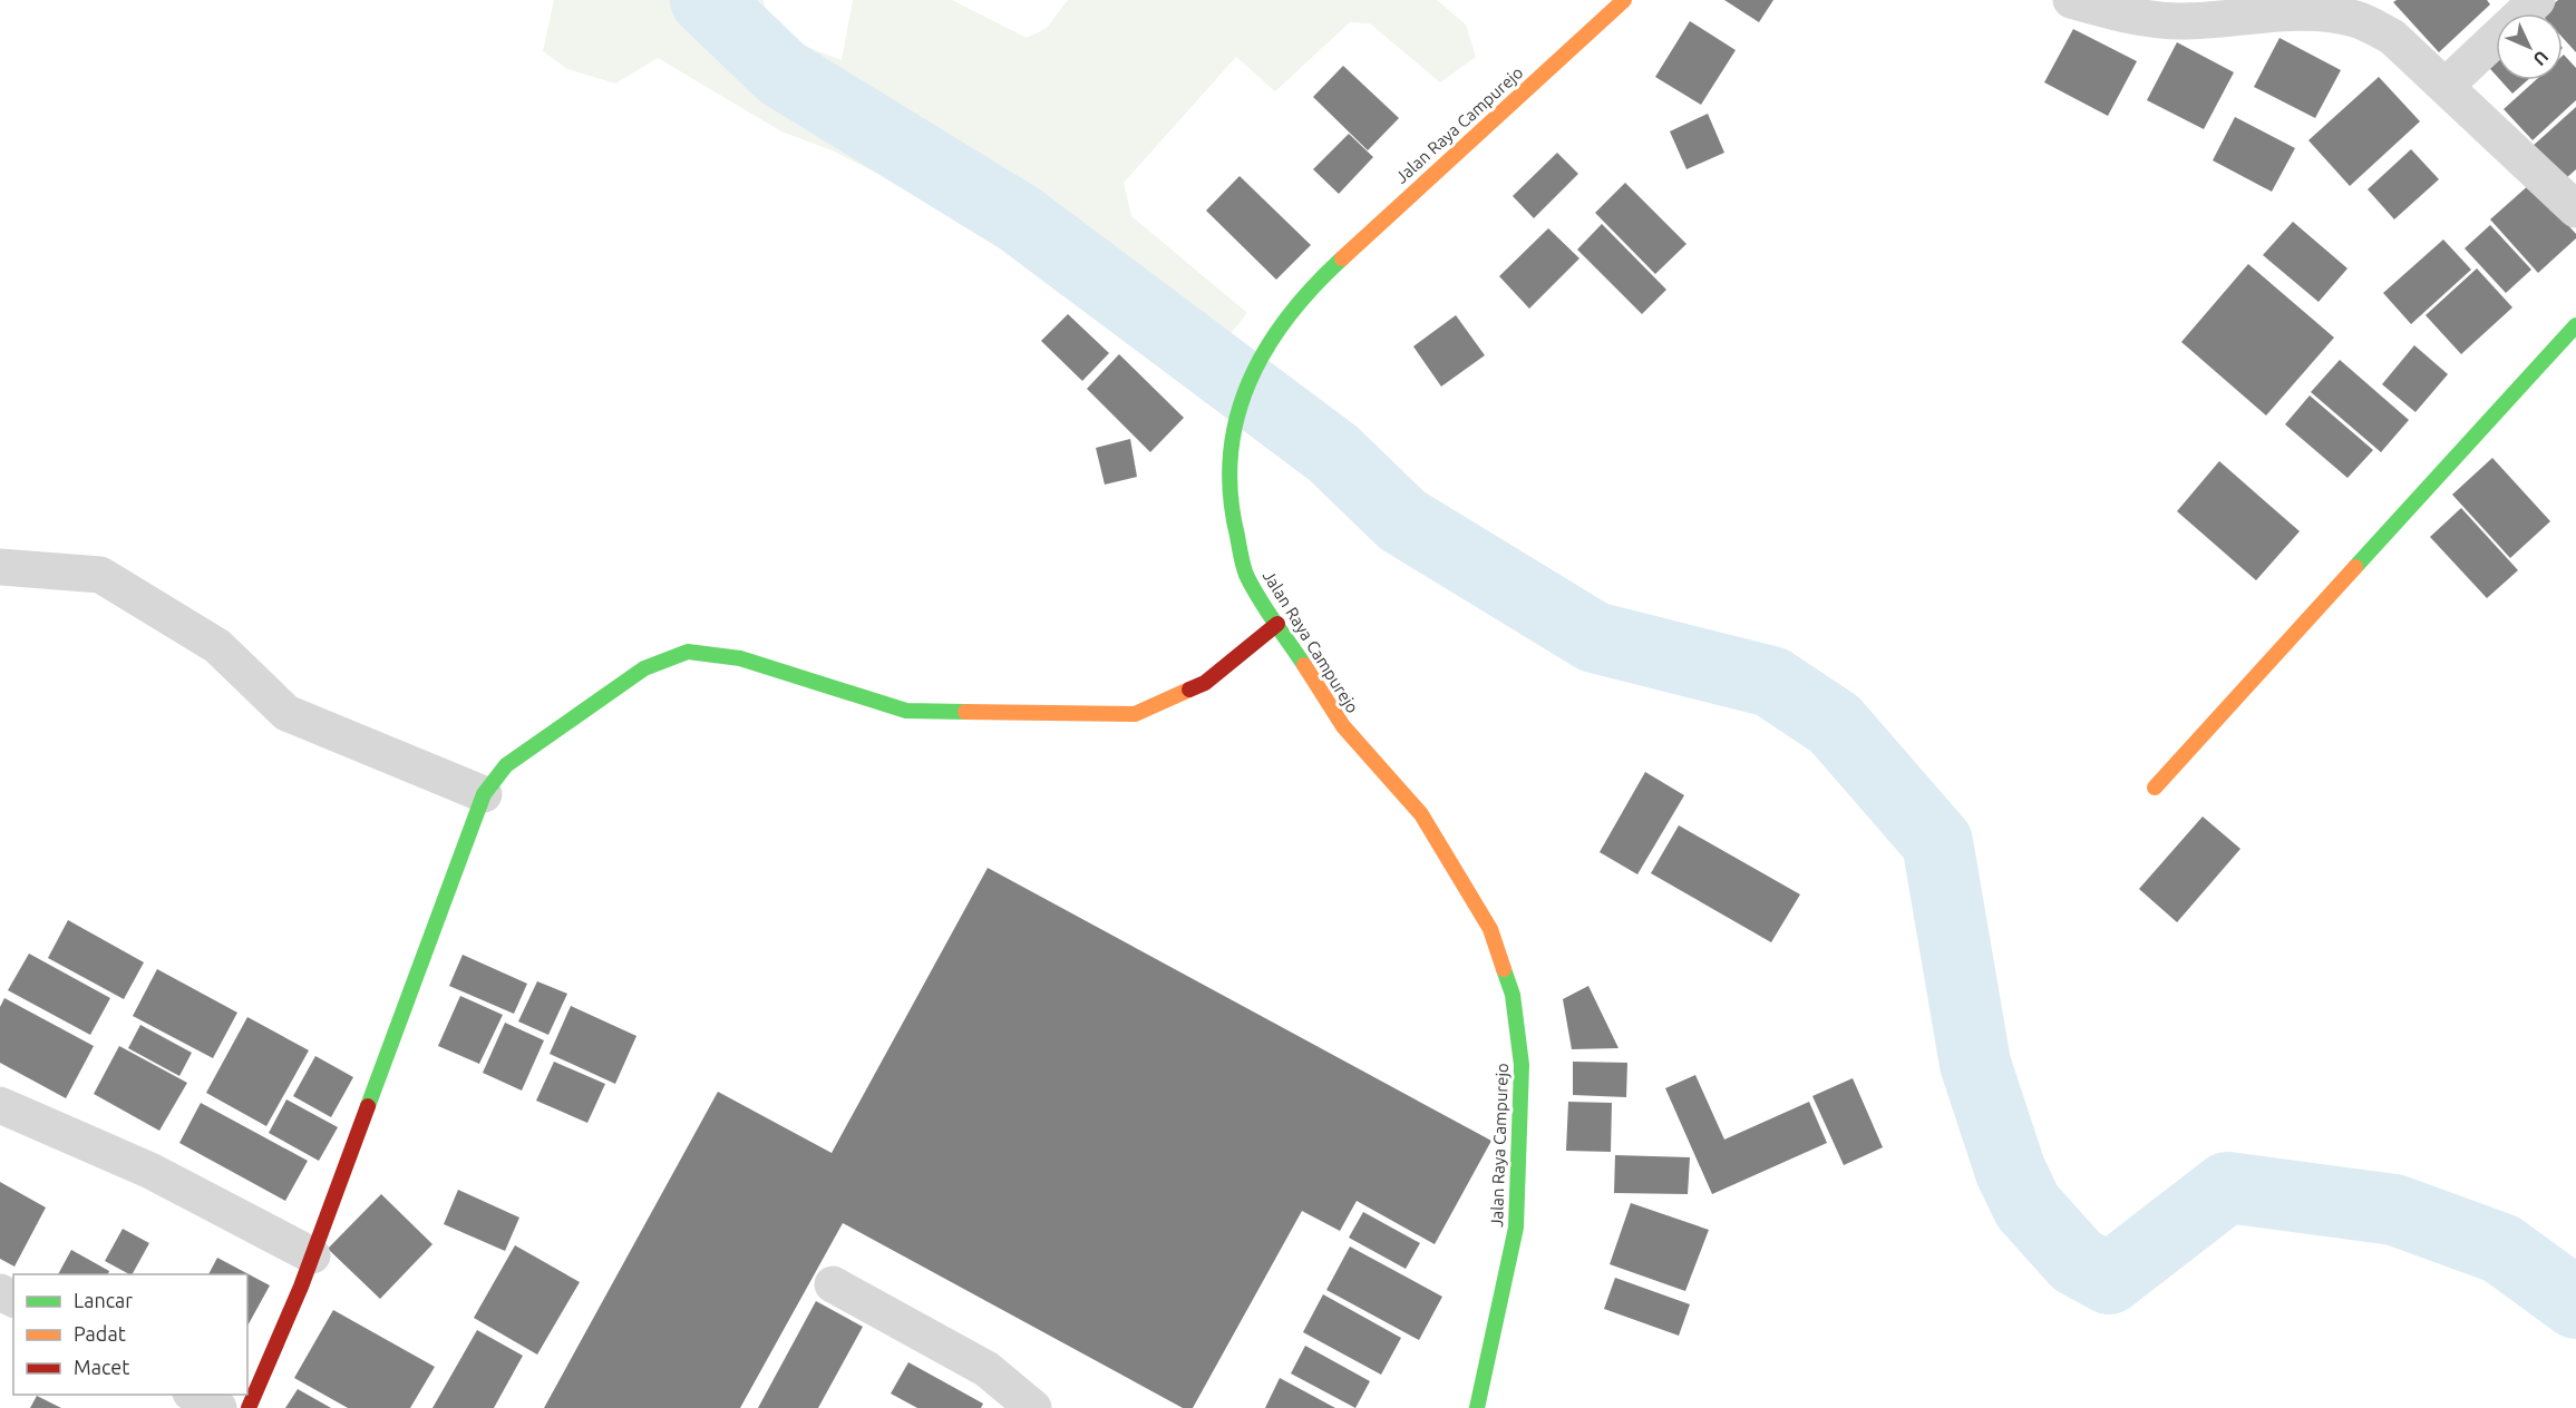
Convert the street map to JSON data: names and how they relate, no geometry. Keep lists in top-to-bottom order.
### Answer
{
  "streets": {
    "street": ["Jalan Raya Campurejo"]
  },
  "legend": ["Lancar", "Padat", "Macet"],
  "north": "bottom right"
}
